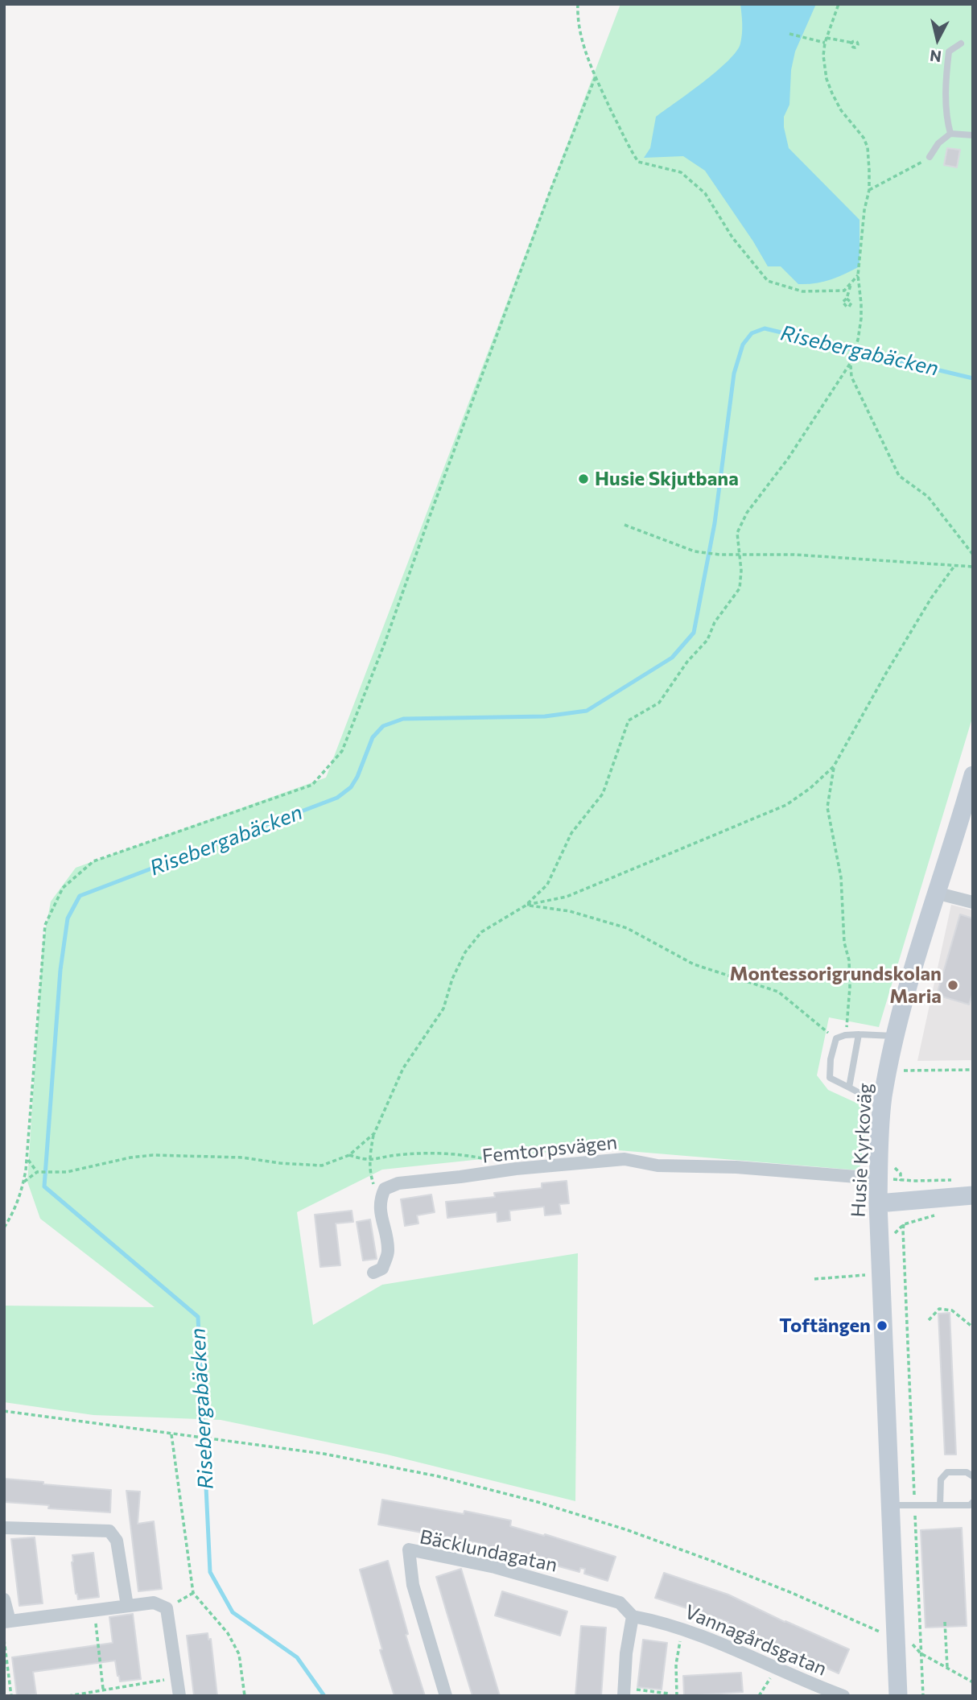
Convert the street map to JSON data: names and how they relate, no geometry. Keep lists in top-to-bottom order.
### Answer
{
  "streets": {
    "street": [
      "Femtorpsvägen",
      "Husie Kyrkoväg",
      "Bäcklundagatan",
      "Vannagårdsgatan"
    ]
  },
  "crossings": [
    ["Femtorpsvägen", "Husie Kyrkoväg"],
    ["Bäcklundagatan", "Vannagårdsgatan"]
  ],
  "water": ["Risebergabäcken"],
  "places": ["Husie Skjutbana", "Montessorigrundskolan Maria", "Toftängen"],
  "north": "bottom"
}
